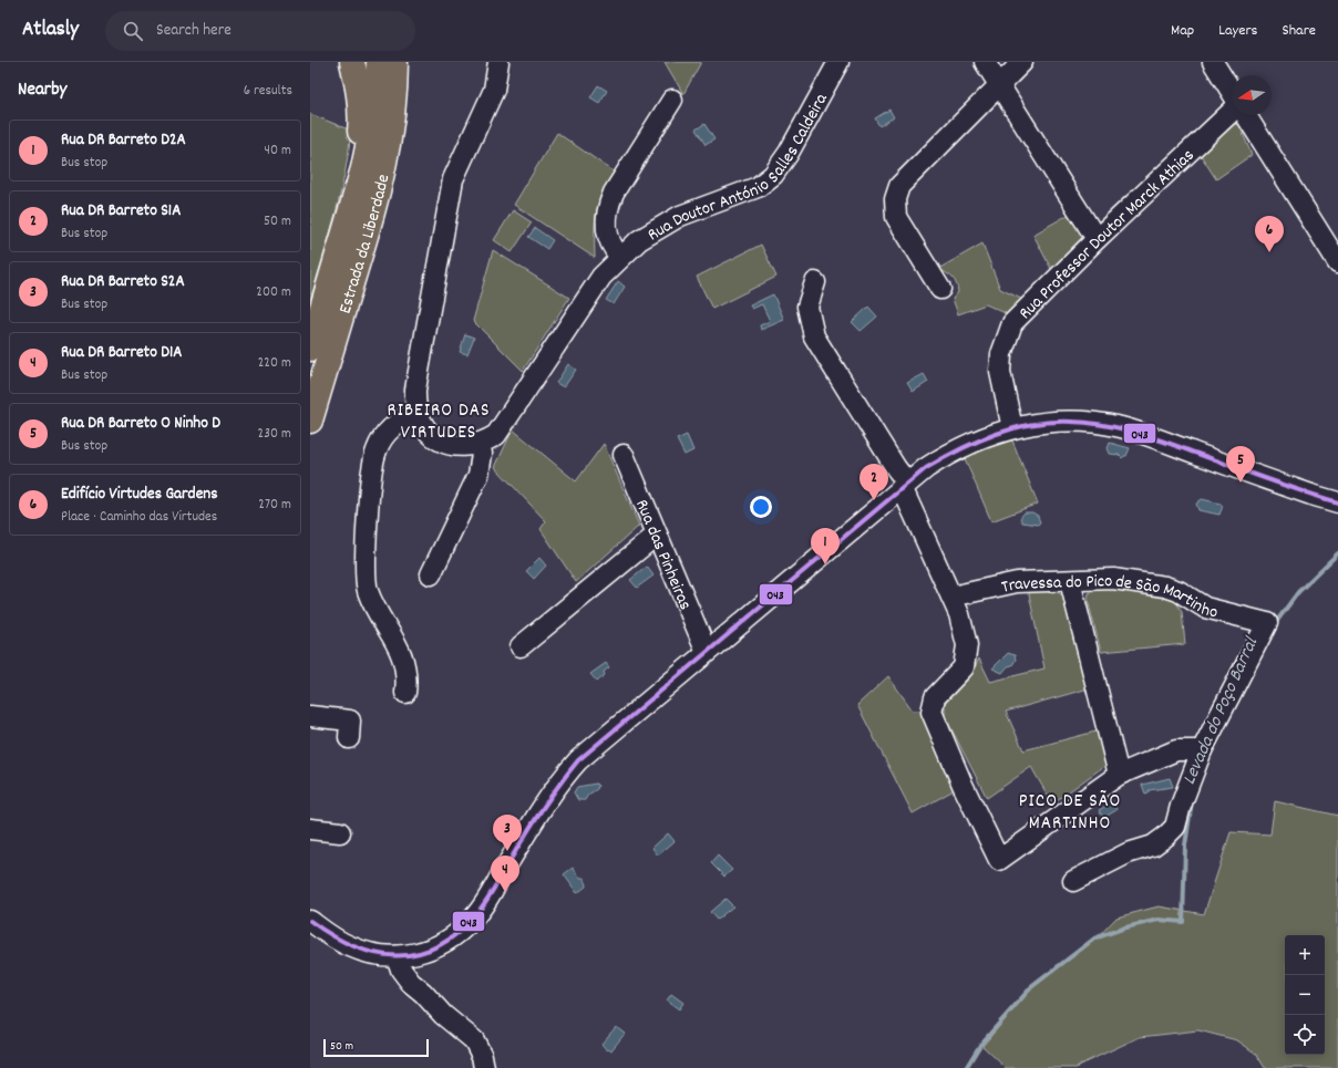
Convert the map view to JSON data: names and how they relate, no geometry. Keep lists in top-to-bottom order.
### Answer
{
  "streets": {
    "main road": ["Estrada da Liberdade"],
    "street": [
      "Rua Doutor António Salles Caldeira",
      "Rua Professor Doutor Marck Athias",
      "Rua das Pinheiras",
      "Travessa do Pico de São Martinho"
    ]
  },
  "districts": ["RIBEIRO DAS VIRTUDES", "PICO DE SÃO MARTINHO"],
  "water": ["Levada do Poço Barral"],
  "lines": ["transit line 043"],
  "scale_bar": "50 m",
  "north": "left",
  "page": {
    "header": "Atlasly",
    "search": "Search here",
    "nav": ["Map", "Layers", "Share"],
    "heading": ["Nearby", "6 results"],
    "list": [
      {
        "mark": "1",
        "name": "Rua DR Barreto D2A",
        "note": "Bus stop",
        "value": "40 m"
      },
      {
        "mark": "2",
        "name": "Rua DR Barreto S1A",
        "note": "Bus stop",
        "value": "50 m"
      },
      {
        "mark": "3",
        "name": "Rua DR Barreto S2A",
        "note": "Bus stop",
        "value": "200 m"
      },
      {
        "mark": "4",
        "name": "Rua DR Barreto D1A",
        "note": "Bus stop",
        "value": "220 m"
      },
      {
        "mark": "5",
        "name": "Rua DR Barreto O Ninho D",
        "note": "Bus stop",
        "value": "230 m"
      },
      {
        "mark": "6",
        "name": "Edifício Virtudes Gardens",
        "note": "Place · Caminho das Virtudes",
        "value": "270 m"
      }
    ],
    "pins": [
      "6",
      "5",
      "2",
      "1",
      "3",
      "4"
    ],
    "map_buttons": ["+", "−"],
    "scale": "50 m"
  }
}
